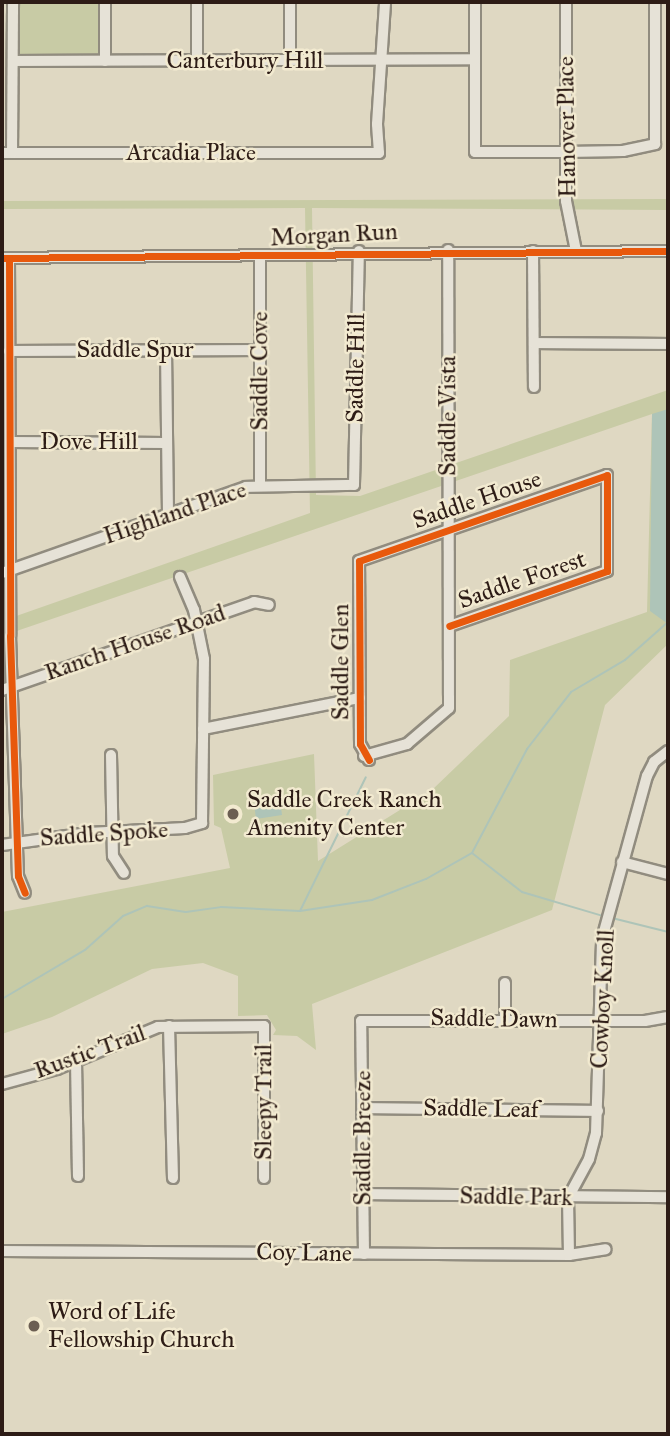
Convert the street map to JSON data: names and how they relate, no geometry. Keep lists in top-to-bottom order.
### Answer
{
  "streets": {
    "street": [
      "Canterbury Hill",
      "Hanover Place",
      "Arcadia Place",
      "Morgan Run",
      "Saddle Spur",
      "Saddle Hill",
      "Saddle Cove",
      "Saddle Vista",
      "Dove Hill",
      "Saddle House",
      "Highland Place",
      "Saddle Forest",
      "Ranch House Road",
      "Saddle Glen",
      "Saddle Spoke",
      "Cowboy Knoll",
      "Saddle Dawn",
      "Rustic Trail",
      "Sleepy Trail",
      "Saddle Leaf",
      "Saddle Breeze",
      "Saddle Park",
      "Coy Lane"
    ]
  },
  "crossings": [
    ["Canterbury Hill", "Arcadia Place"],
    ["Hanover Place", "Morgan Run"],
    ["Morgan Run", "Saddle Hill"],
    ["Morgan Run", "Saddle Cove"],
    ["Morgan Run", "Saddle Vista"],
    ["Saddle Spur", "Saddle Cove"],
    ["Saddle Hill", "Highland Place"],
    ["Saddle Cove", "Highland Place"],
    ["Saddle Vista", "Saddle House"],
    ["Saddle Vista", "Saddle Forest"],
    ["Saddle Vista", "Saddle Glen"],
    ["Saddle House", "Saddle Forest"],
    ["Saddle House", "Saddle Glen"],
    ["Cowboy Knoll", "Saddle Dawn"],
    ["Cowboy Knoll", "Saddle Leaf"],
    ["Cowboy Knoll", "Saddle Park"],
    ["Cowboy Knoll", "Coy Lane"],
    ["Saddle Dawn", "Saddle Breeze"],
    ["Rustic Trail", "Sleepy Trail"],
    ["Saddle Leaf", "Saddle Breeze"],
    ["Saddle Breeze", "Saddle Park"],
    ["Saddle Breeze", "Coy Lane"]
  ],
  "places": ["Saddle Creek Ranch Amenity Center", "Word of Life Fellowship Church"]
}
